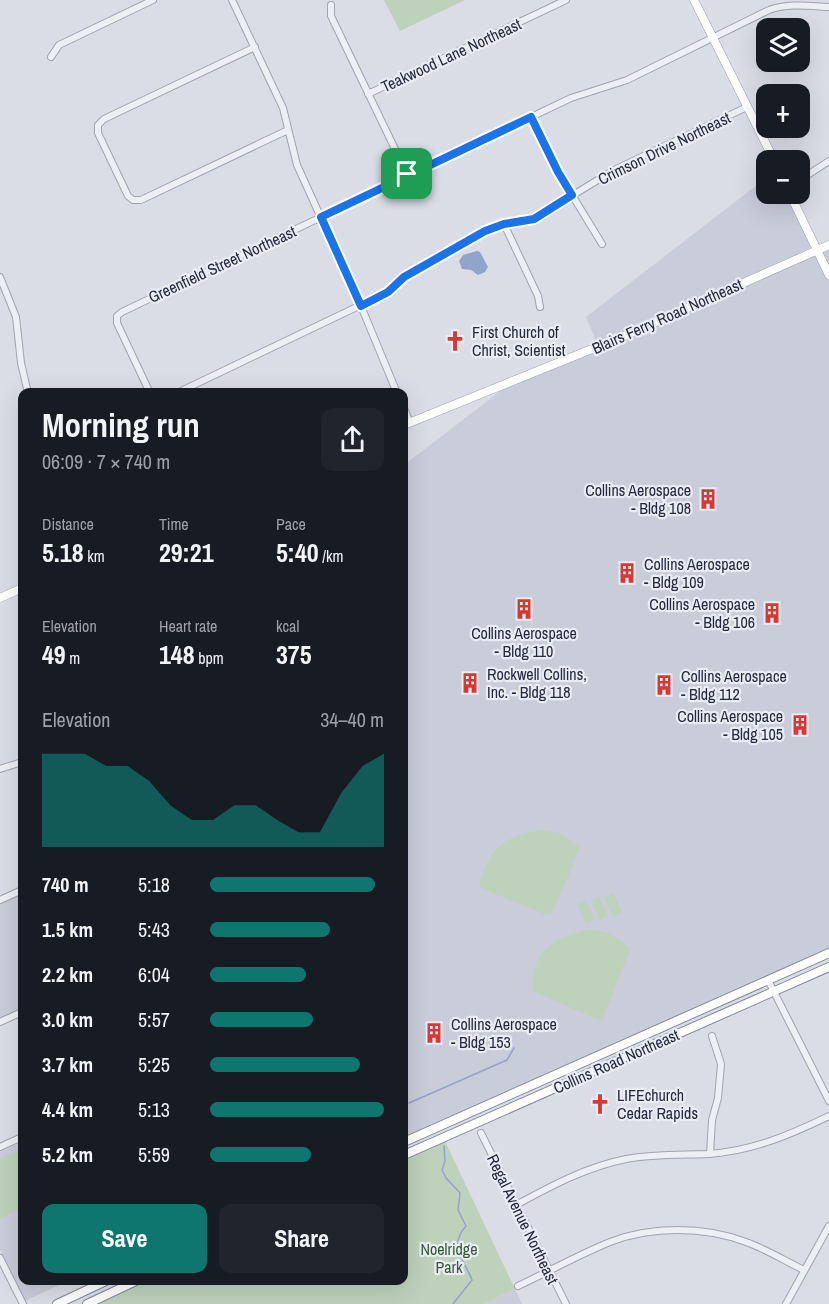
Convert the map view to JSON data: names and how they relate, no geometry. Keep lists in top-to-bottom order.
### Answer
{
  "streets": {
    "highway": ["Collins Road Northeast"],
    "main road": ["Blairs Ferry Road Northeast"],
    "street": [
      "Teakwood Lane Northeast",
      "Crimson Drive Northeast",
      "Greenfield Street Northeast",
      "Regal Avenue Northeast"
    ]
  },
  "parks": ["Noelridge Park"],
  "places": {
    "church": ["First Church of Christ, Scientist", "LIFEchurch Cedar Rapids"],
    "building": [
      "Collins Aerospace - Bldg 108",
      "Collins Aerospace - Bldg 109",
      "Collins Aerospace - Bldg 110",
      "Collins Aerospace - Bldg 106",
      "Rockwell Collins, Inc. - Bldg 118",
      "Collins Aerospace - Bldg 112",
      "Collins Aerospace - Bldg 105",
      "Collins Aerospace - Bldg 153"
    ]
  },
  "page": {
    "map_buttons": ["+", "−"],
    "heading": ["Morning run", "06:09 · 7 × 740 m"],
    "stats": [
      ["Distance", "5.18 km"],
      ["Time", "29:21"],
      ["Pace", "5:40 /km"],
      ["Elevation", "49 m"],
      ["Heart rate", "148 bpm"],
      ["kcal", "375"]
    ],
    "chart": ["Elevation", "34–40 m"],
    "list": [
      {
        "name": "740 m",
        "note": "5:18"
      },
      {
        "name": "1.5 km",
        "note": "5:43"
      },
      {
        "name": "2.2 km",
        "note": "6:04"
      },
      {
        "name": "3.0 km",
        "note": "5:57"
      },
      {
        "name": "3.7 km",
        "note": "5:25"
      },
      {
        "name": "4.4 km",
        "note": "5:13"
      },
      {
        "name": "5.2 km",
        "note": "5:59"
      }
    ],
    "buttons": ["Save", "Share"]
  }
}
